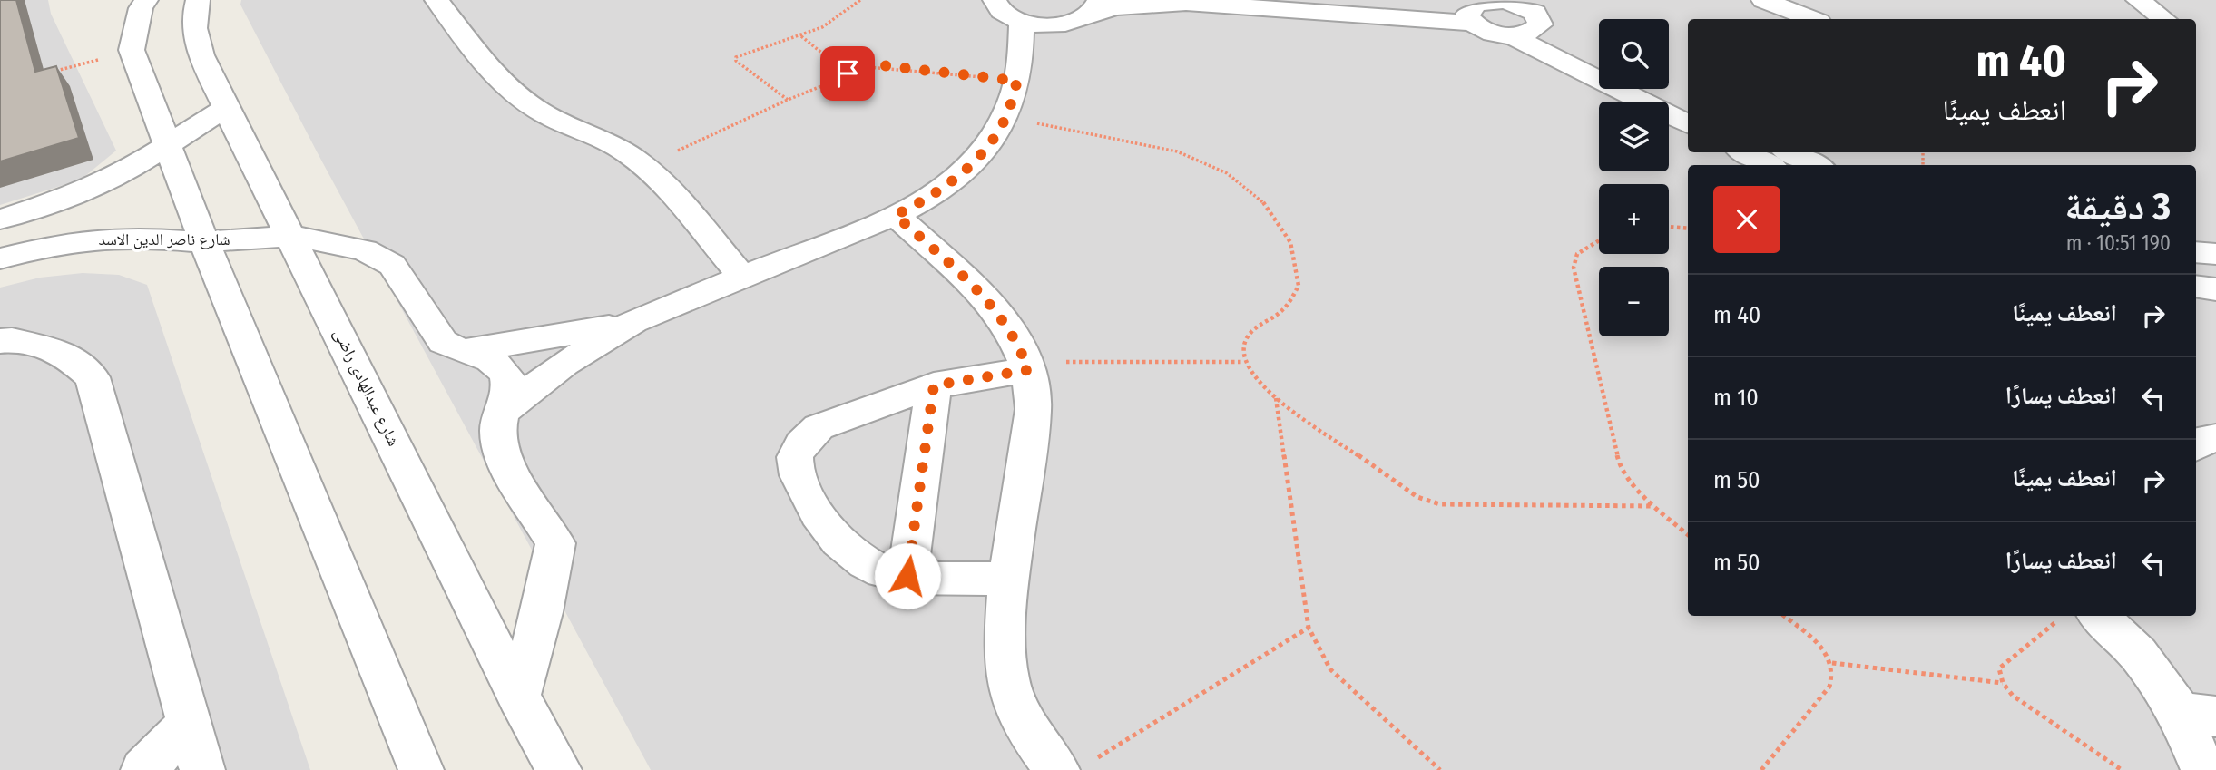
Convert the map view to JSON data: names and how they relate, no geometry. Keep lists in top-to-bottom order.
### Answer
{
  "streets": {
    "street": ["شارع ناصر الدين الاسد", "شارع عبدالهادى راضى"]
  },
  "crossings": [
    ["شارع ناصر الدين الاسد", "شارع عبدالهادى راضى"]
  ],
  "page": {
    "map_buttons": ["+", "−"],
    "turn": ["40 m", "انعطف يمينًا"],
    "heading": ["3 دقيقة", "190 m · 10:51"],
    "list": [
      {
        "name": "انعطف يمينًا",
        "value": "40 m"
      },
      {
        "name": "انعطف يسارًا",
        "value": "10 m"
      },
      {
        "name": "انعطف يمينًا",
        "value": "50 m"
      },
      {
        "name": "انعطف يسارًا",
        "value": "50 m"
      }
    ]
  }
}
